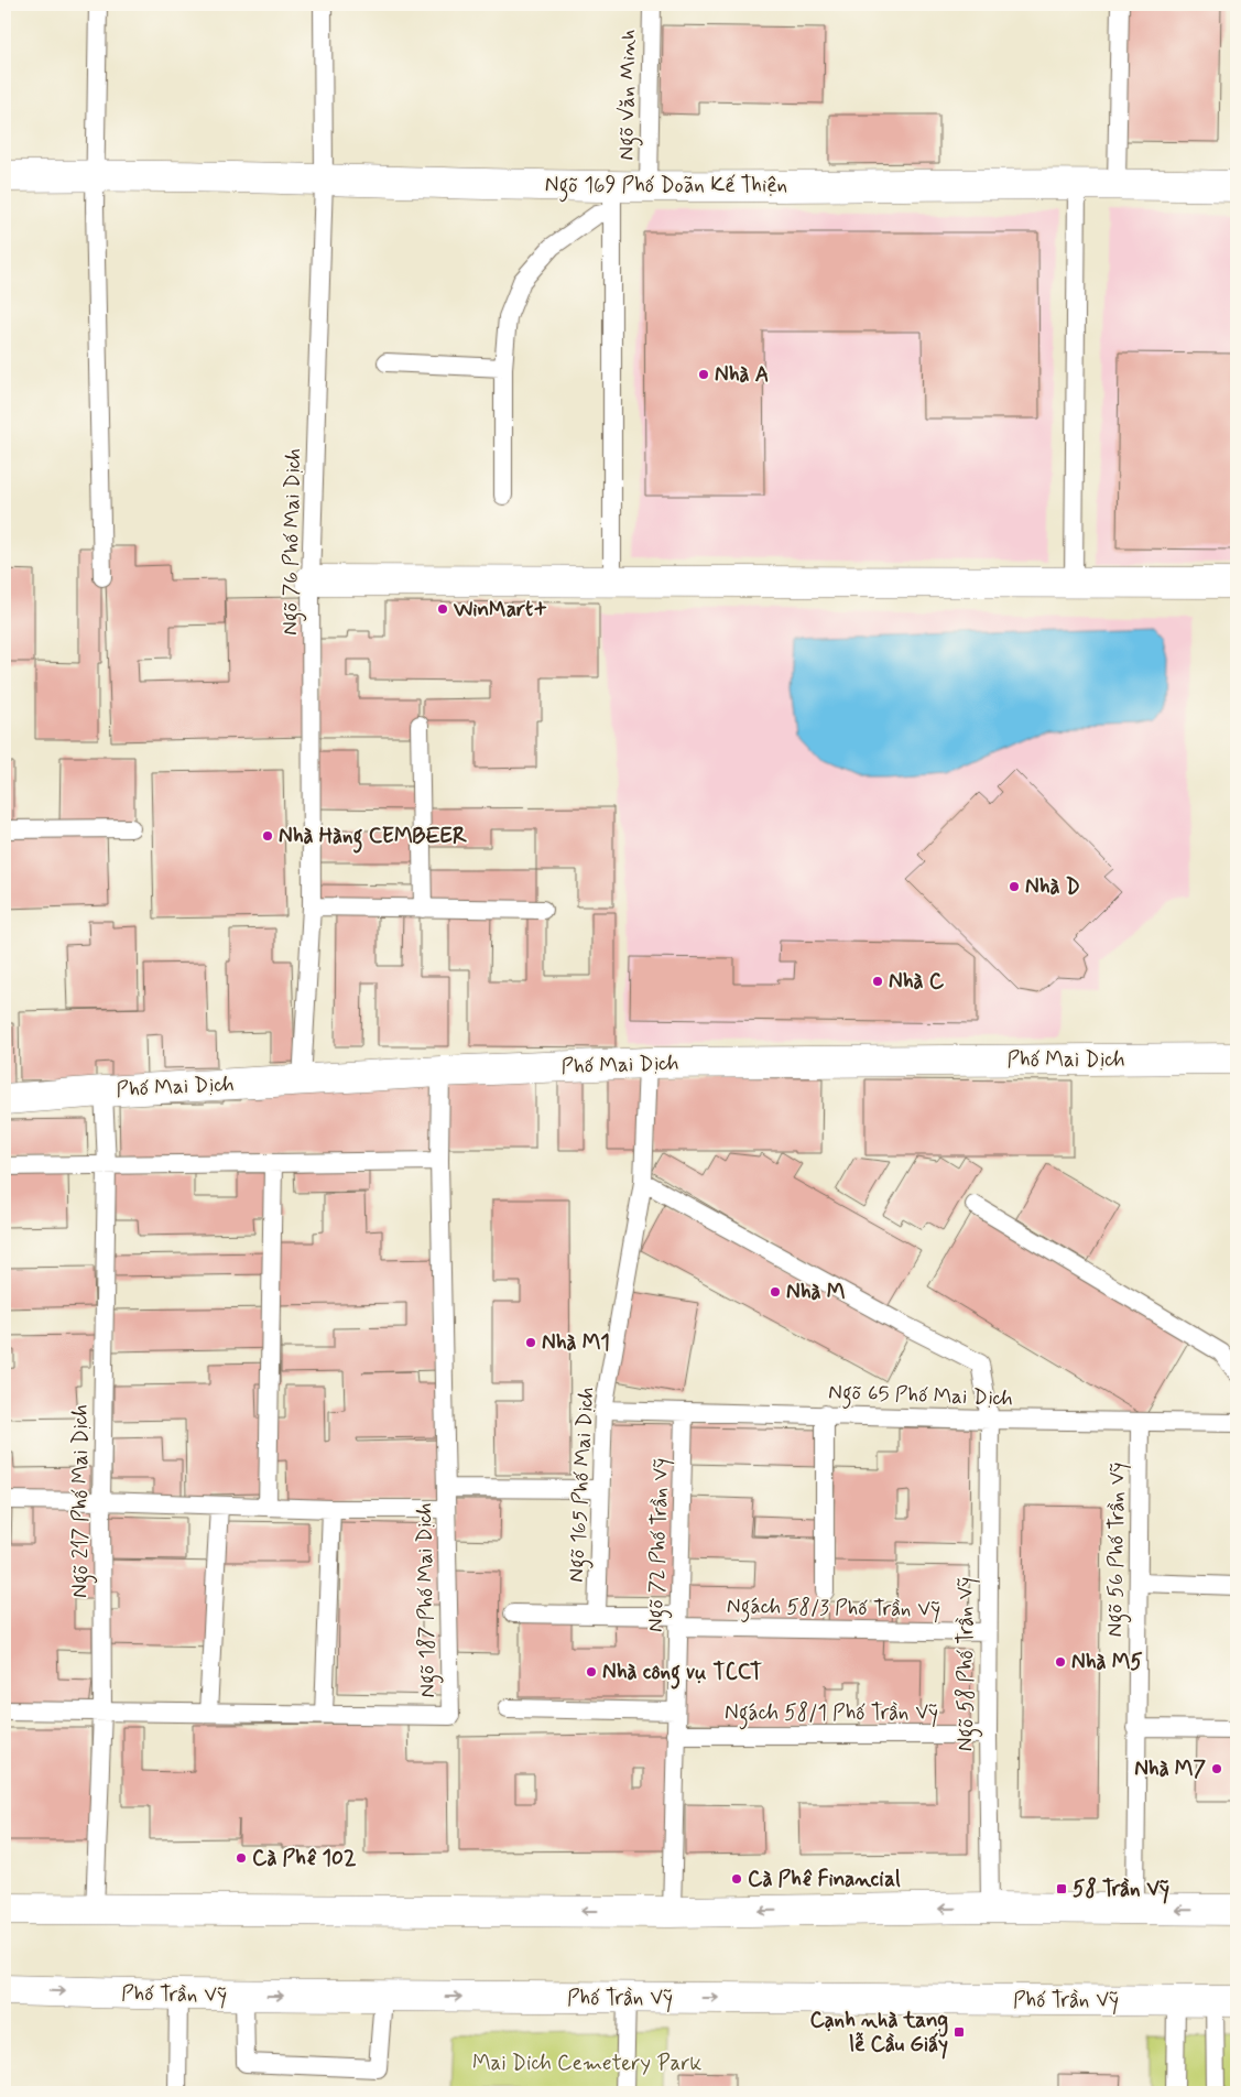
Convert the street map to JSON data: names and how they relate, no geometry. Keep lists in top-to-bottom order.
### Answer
{
  "streets": {
    "street": ["Ngõ 169 Phố Doãn Kế Thiện", "Phố Mai Dịch", "Phố Trần Vỹ"],
    "lane": [
      "Ngõ Văn Minh",
      "Ngõ 76 Phố Mai Dịch",
      "Ngõ 65 Phố Mai Dịch",
      "Ngõ 165 Phố Mai Dịch",
      "Ngõ 217 Phố Mai Dịch",
      "Ngõ 72 Phố Trần Vỹ",
      "Ngõ 56 Phố Trần Vỹ",
      "Ngõ 187 Phố Mai Dịch",
      "Ngách 58/3 Phố Trần Vỹ",
      "Ngõ 58 Phố Trần Vỹ",
      "Ngách 58/1 Phố Trần Vỹ"
    ]
  },
  "crossings": [
    ["Ngõ Văn Minh", "Ngõ 169 Phố Doãn Kế Thiện"],
    ["Ngõ 169 Phố Doãn Kế Thiện", "Ngõ 76 Phố Mai Dịch"],
    ["Ngõ 76 Phố Mai Dịch", "Phố Mai Dịch"],
    ["Phố Mai Dịch", "Ngõ 165 Phố Mai Dịch"],
    ["Phố Mai Dịch", "Ngõ 217 Phố Mai Dịch"],
    ["Phố Mai Dịch", "Ngõ 187 Phố Mai Dịch"],
    ["Ngõ 65 Phố Mai Dịch", "Ngõ 165 Phố Mai Dịch"],
    ["Ngõ 65 Phố Mai Dịch", "Ngõ 72 Phố Trần Vỹ"],
    ["Ngõ 65 Phố Mai Dịch", "Ngõ 56 Phố Trần Vỹ"],
    ["Ngõ 65 Phố Mai Dịch", "Ngõ 58 Phố Trần Vỹ"],
    ["Ngõ 165 Phố Mai Dịch", "Ngách 58/3 Phố Trần Vỹ"],
    ["Ngõ 165 Phố Mai Dịch", "Ngõ 58 Phố Trần Vỹ"],
    ["Ngõ 217 Phố Mai Dịch", "Ngõ 187 Phố Mai Dịch"],
    ["Ngõ 72 Phố Trần Vỹ", "Ngách 58/3 Phố Trần Vỹ"],
    ["Ngõ 72 Phố Trần Vỹ", "Ngách 58/1 Phố Trần Vỹ"],
    ["Ngách 58/3 Phố Trần Vỹ", "Ngõ 58 Phố Trần Vỹ"],
    ["Ngõ 58 Phố Trần Vỹ", "Ngách 58/1 Phố Trần Vỹ"]
  ],
  "parks": ["Mai Dich Cemetery Park"],
  "places": {
    "other": [
      "Nhà A",
      "WinMart+",
      "Nhà Hàng CEMBEER",
      "Nhà D",
      "Nhà C",
      "Nhà M",
      "Nhà M1",
      "Nhà M5",
      "Nhà công vụ TCCT",
      "Nhà M7",
      "Cà Phê 102",
      "Cà Phê Financial"
    ],
    "transit": ["58 Trần Vỹ", "Cạnh nhà tang lễ Cầu Giấy"]
  }
}
